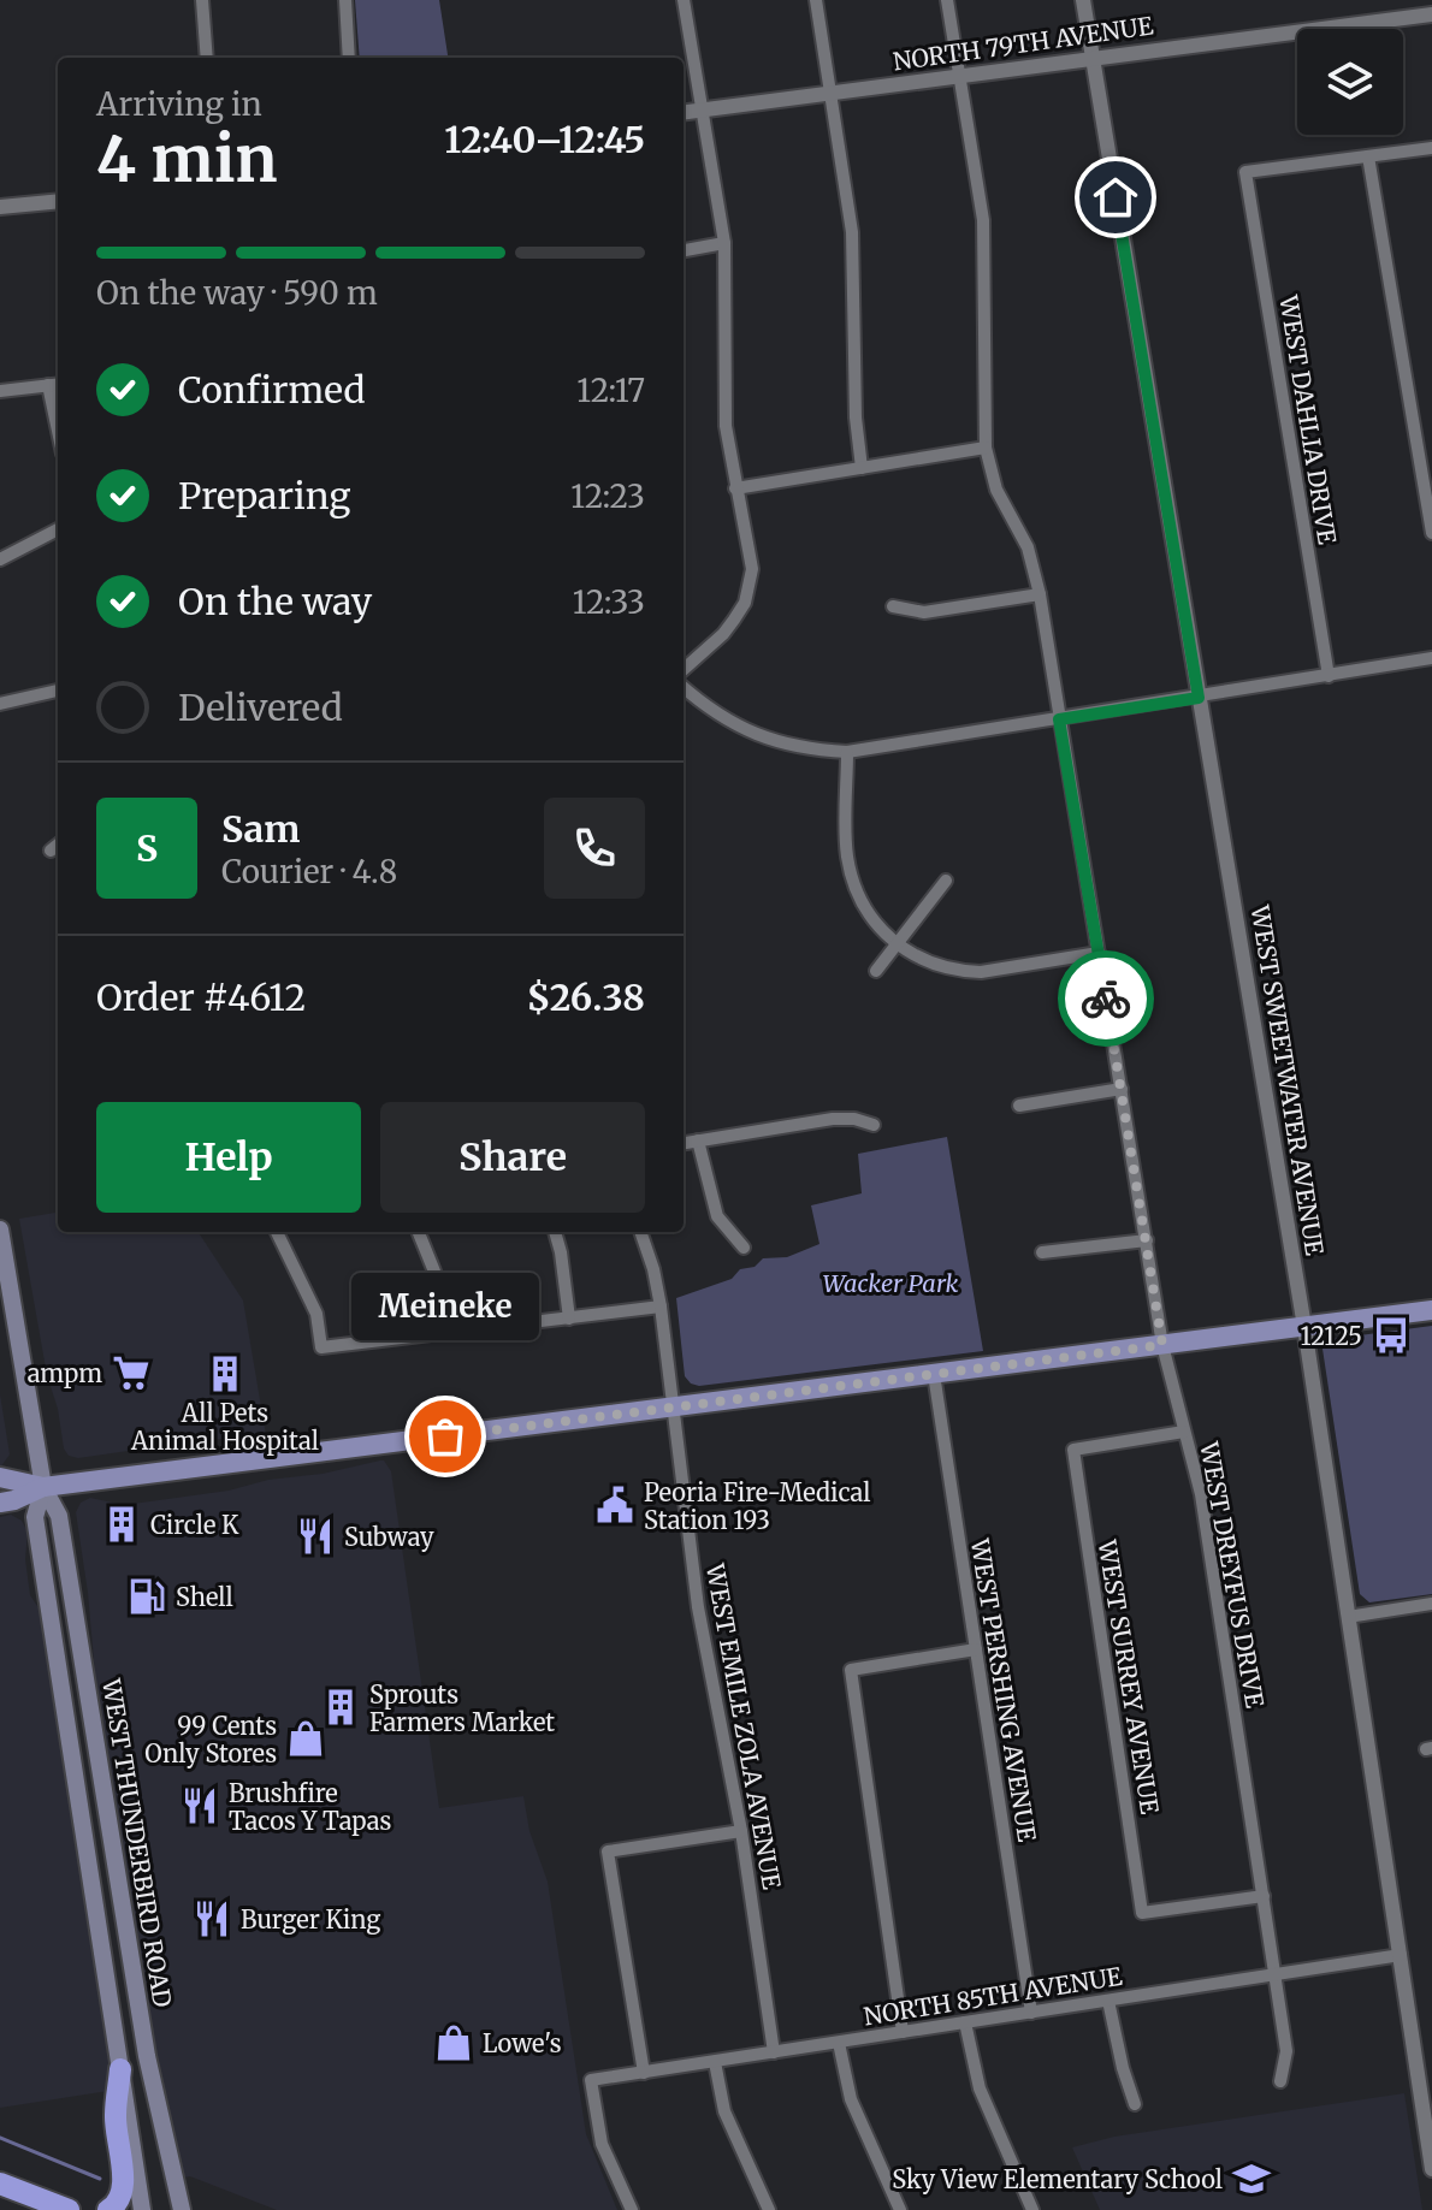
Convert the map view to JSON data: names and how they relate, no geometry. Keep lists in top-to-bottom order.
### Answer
{
  "streets": {
    "main road": ["WEST THUNDERBIRD ROAD"],
    "street": [
      "NORTH 79TH AVENUE",
      "WEST DAHLIA DRIVE",
      "WEST SWEETWATER AVENUE",
      "WEST DREYFUS DRIVE",
      "WEST SURREY AVENUE",
      "WEST PERSHING AVENUE",
      "WEST EMILE ZOLA AVENUE",
      "NORTH 85TH AVENUE"
    ]
  },
  "crossings": [
    ["NORTH 79TH AVENUE", "WEST SWEETWATER AVENUE"],
    ["NORTH 79TH AVENUE", "WEST DREYFUS DRIVE"],
    ["WEST SWEETWATER AVENUE", "NORTH 85TH AVENUE"],
    ["WEST DREYFUS DRIVE", "WEST SURREY AVENUE"],
    ["WEST DREYFUS DRIVE", "NORTH 85TH AVENUE"],
    ["WEST PERSHING AVENUE", "NORTH 85TH AVENUE"],
    ["WEST EMILE ZOLA AVENUE", "NORTH 85TH AVENUE"]
  ],
  "parks": ["Wacker Park"],
  "places": {
    "bus stop": ["12125"],
    "supermarket": ["ampm"],
    "building": ["All Pets Animal Hospital", "Circle K", "Sprouts Farmers Market"],
    "other": ["Meineke"],
    "public building": ["Peoria Fire-Medical Station 193"],
    "restaurant": ["Subway", "Brushfire Tacos Y Tapas", "Burger King"],
    "fuel station": ["Shell"],
    "shop": ["99 Cents Only Stores", "Lowe's"],
    "school or university": ["Sky View Elementary School"]
  },
  "page": {
    "heading": ["4 min", "Arriving in", "12:40–12:45"],
    "panel": [
      "Sam",
      "Courier · 4.8",
      "Order #4612",
      "$26.38"
    ],
    "bar": "On the way · 590 m",
    "list": [
      ["Confirmed", "12:17"],
      ["Preparing", "12:23"],
      ["On the way", "12:33"],
      "Delivered"
    ],
    "round": "S",
    "buttons": ["Help", "Share"],
    "bubble": "Meineke"
  }
}
